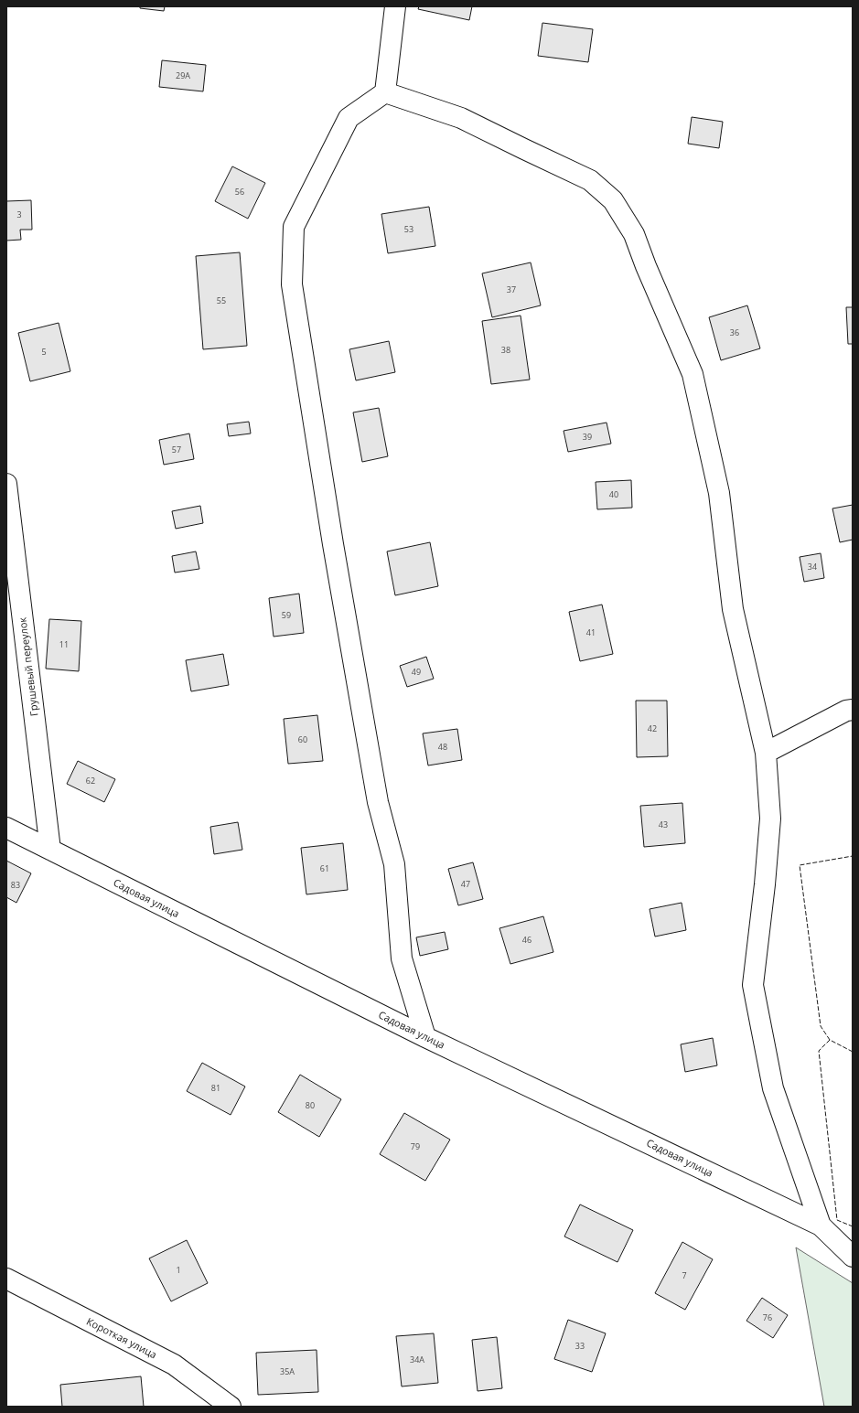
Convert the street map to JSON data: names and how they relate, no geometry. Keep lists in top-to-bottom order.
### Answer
{
  "streets": {
    "street": ["Грушевый переулок", "Садовая улица", "Короткая улица"]
  },
  "crossings": [
    ["Грушевый переулок", "Садовая улица"]
  ],
  "house_numbers": [
    "29А",
    "56",
    "3",
    "53",
    "37",
    "55",
    "36",
    "38",
    "5",
    "39",
    "57",
    "40",
    "34",
    "59",
    "41",
    "11",
    "49",
    "42",
    "60",
    "48",
    "62",
    "43",
    "61",
    "47",
    "83",
    "46",
    "81",
    "80",
    "79",
    "1",
    "7",
    "76",
    "33",
    "34А",
    "35А"
  ]
}
